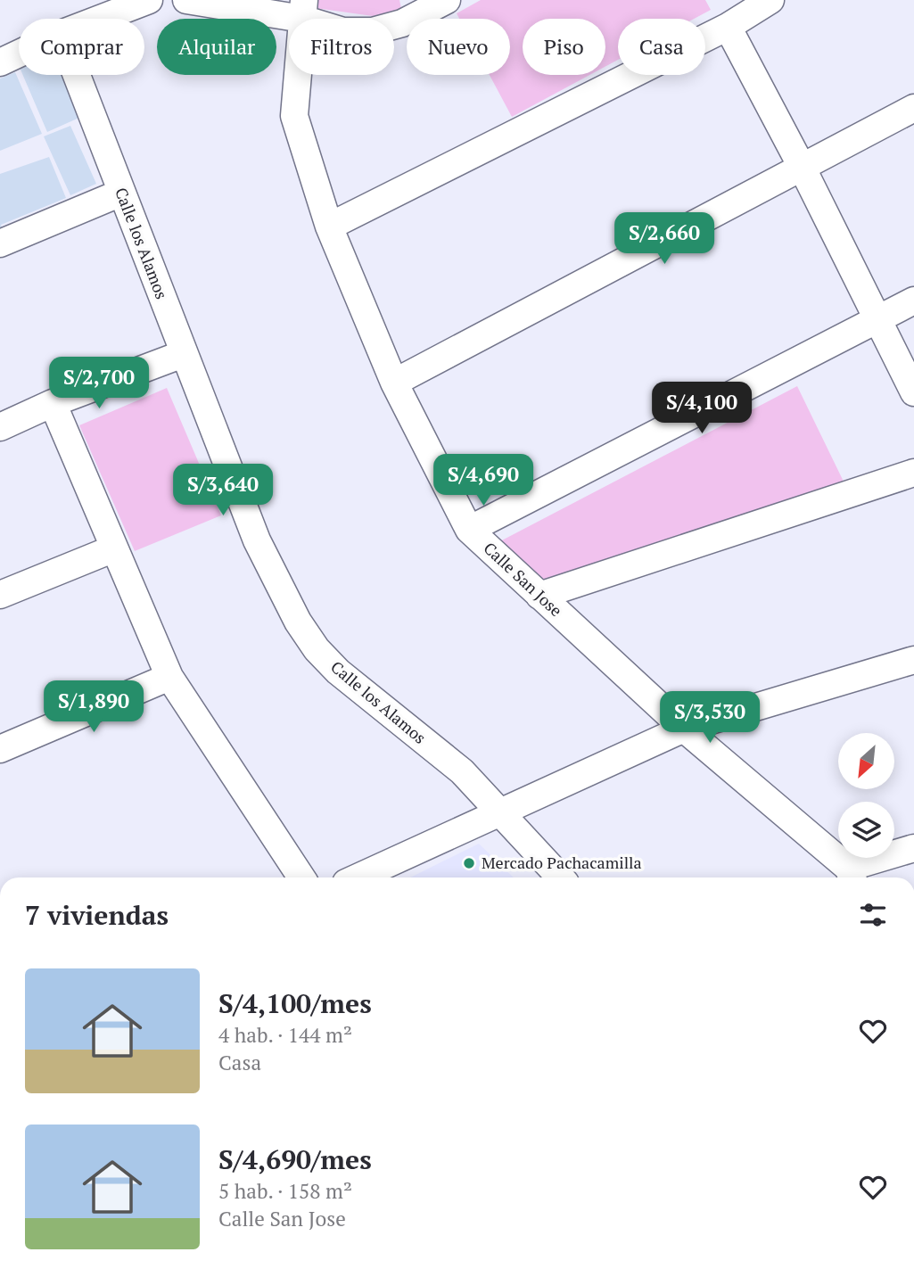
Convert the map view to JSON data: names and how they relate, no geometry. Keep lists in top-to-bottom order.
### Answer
{
  "streets": {
    "street": ["Calle los Alamos", "Calle San Jose"]
  },
  "places": ["Mercado Pachacamilla"],
  "north": "bottom left",
  "page": {
    "chip": [
      "Comprar",
      "Alquilar",
      "Filtros",
      "Nuevo",
      "Piso",
      "Casa"
    ],
    "price": [
      "S/2,660",
      "S/2,700",
      "S/4,100",
      "S/4,690",
      "S/3,640",
      "S/1,890",
      "S/3,530"
    ],
    "heading": "7 viviendas",
    "list": [
      {
        "name": "S/4,100/mes",
        "note": "4 hab. · 144 m² · Casa"
      },
      {
        "name": "S/4,690/mes",
        "note": "5 hab. · 158 m² · Calle San Jose"
      }
    ]
  }
}
